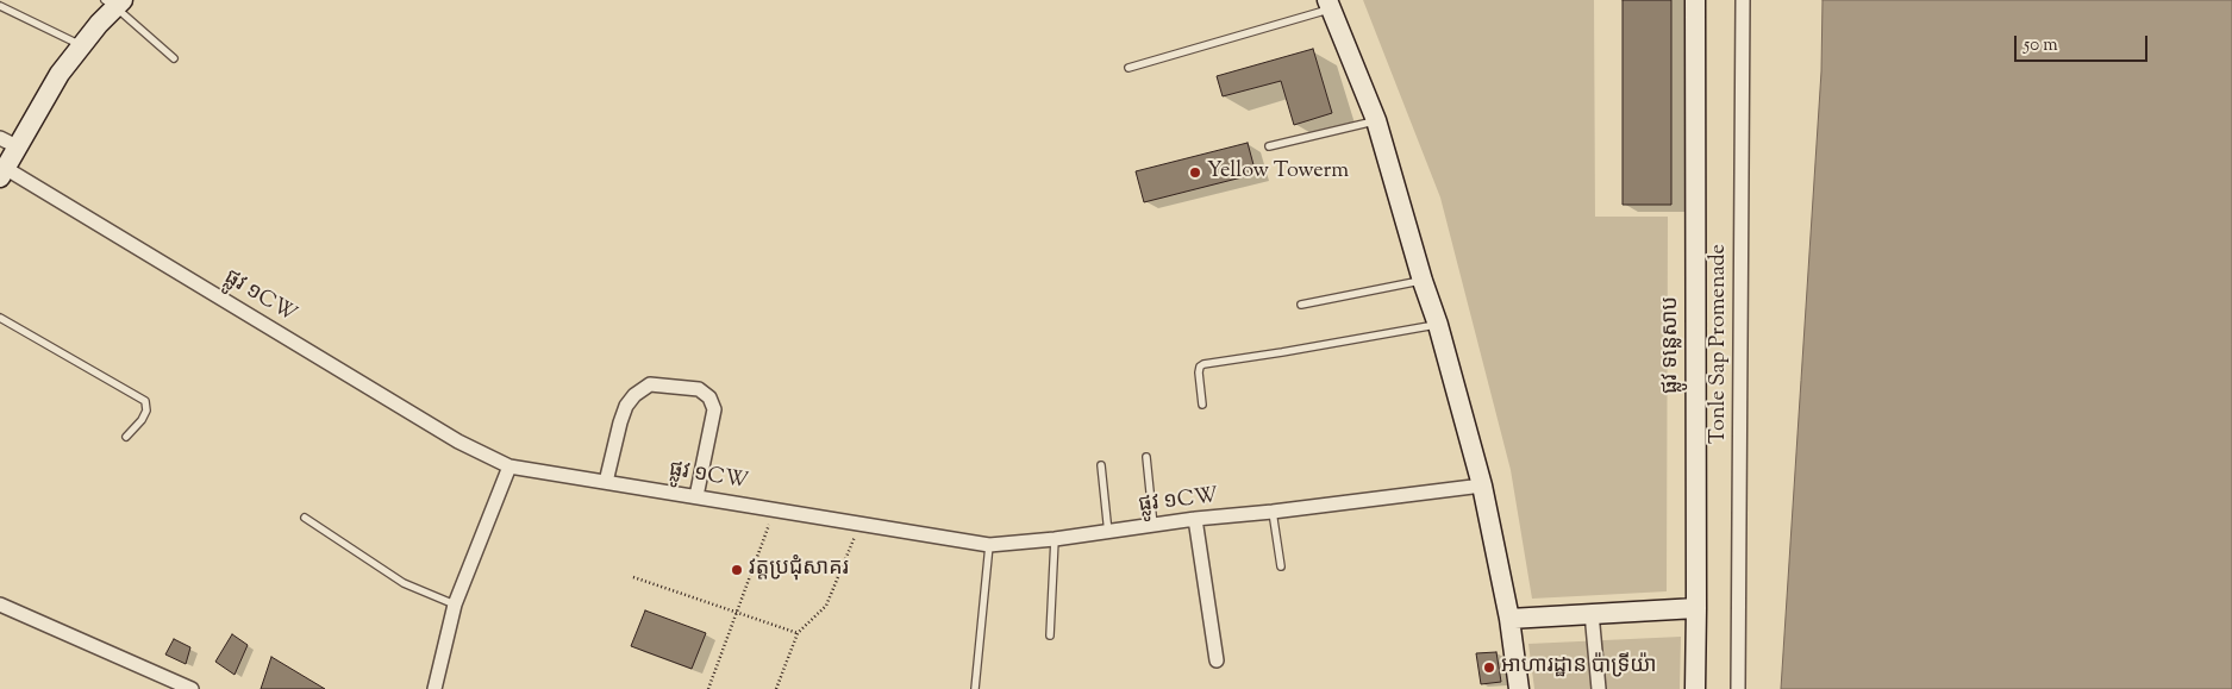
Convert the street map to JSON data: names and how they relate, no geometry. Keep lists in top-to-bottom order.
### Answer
{
  "streets": {
    "street": ["ផ្លូវ ១CW", "Tonle Sap Promenade", "ផ្លូវ ទន្លេសាប"]
  },
  "places": ["Yellow Towerm", "វត្តប្រជុំសាគរ", "អាហារដ្ឋាន ប៉ាទ្រីយ៉ា"],
  "scale_bar": "50 m"
}
